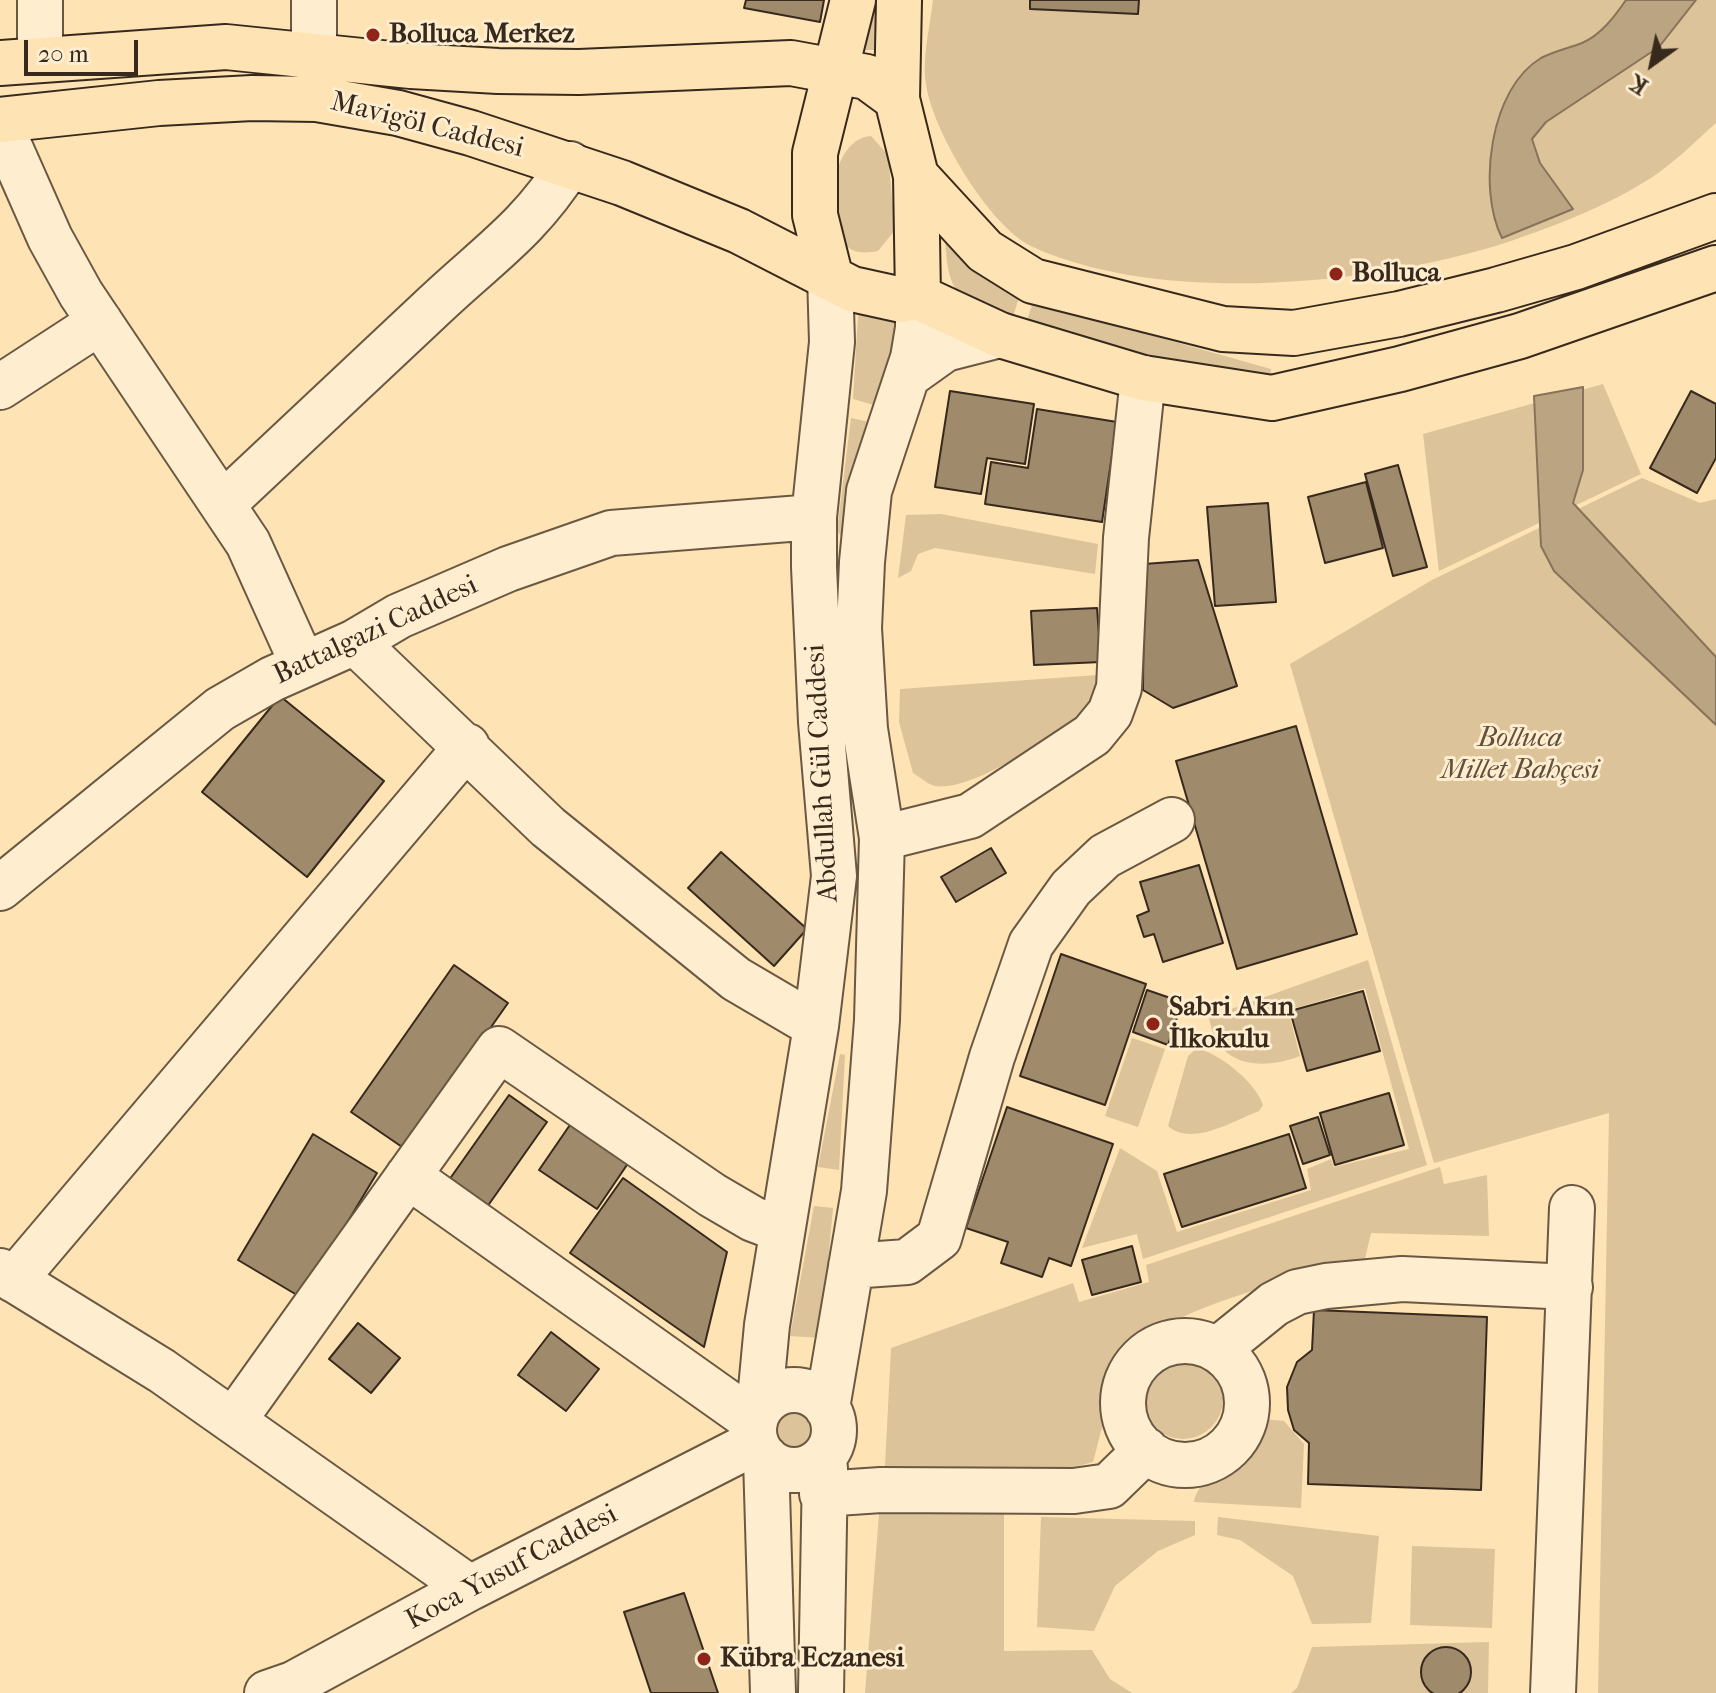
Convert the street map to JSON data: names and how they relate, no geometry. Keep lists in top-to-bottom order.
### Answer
{
  "streets": {
    "main road": ["Mavigöl Caddesi"],
    "street": ["Battalgazi Caddesi", "Abdullah Gül Caddesi", "Koca Yusuf Caddesi"]
  },
  "crossings": [
    ["Mavigöl Caddesi", "Abdullah Gül Caddesi"],
    ["Battalgazi Caddesi", "Abdullah Gül Caddesi"],
    ["Abdullah Gül Caddesi", "Koca Yusuf Caddesi"]
  ],
  "parks": ["Bolluca Millet Bahçesi"],
  "places": [
    "Bolluca Merkez",
    "Bolluca",
    "Sabri Akın İlkokulu",
    "Kübra Eczanesi"
  ],
  "scale_bar": "20 m",
  "north": "bottom left"
}
